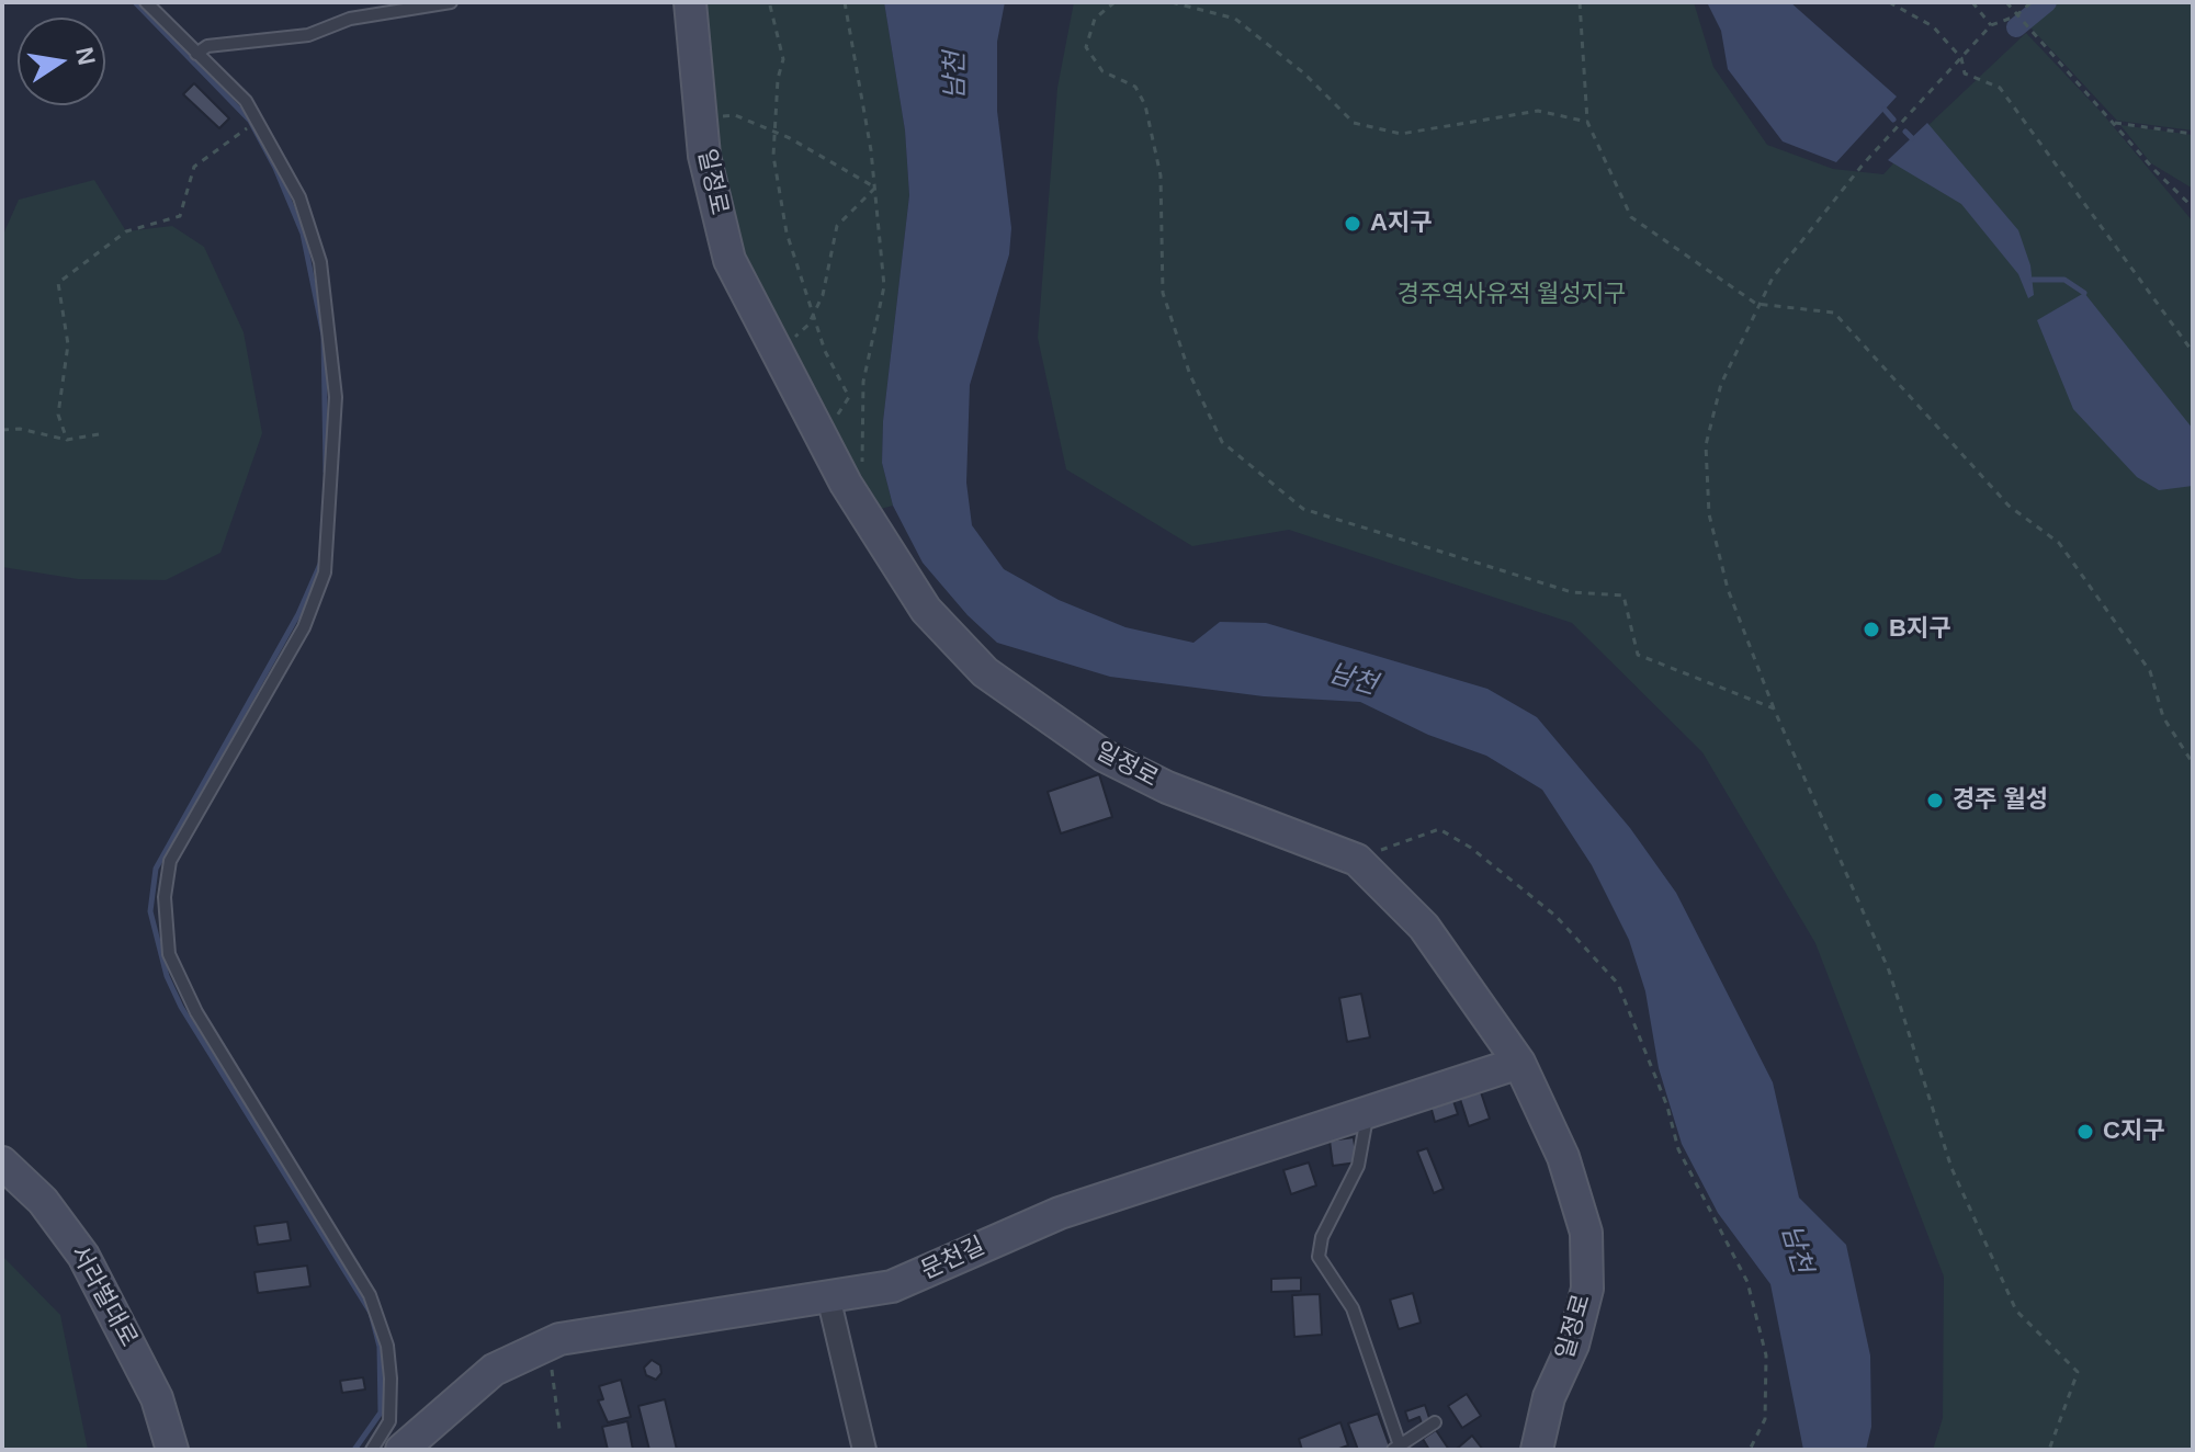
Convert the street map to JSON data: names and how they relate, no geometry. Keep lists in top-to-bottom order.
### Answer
{
  "streets": {
    "street": ["일정로", "문천길", "서라벌대로"]
  },
  "crossings": [
    ["일정로", "문천길"]
  ],
  "water": ["남천"],
  "parks": ["경주역사유적 월성지구"],
  "places": [
    "A지구",
    "B지구",
    "경주 월성",
    "C지구"
  ],
  "north": "right"
}
